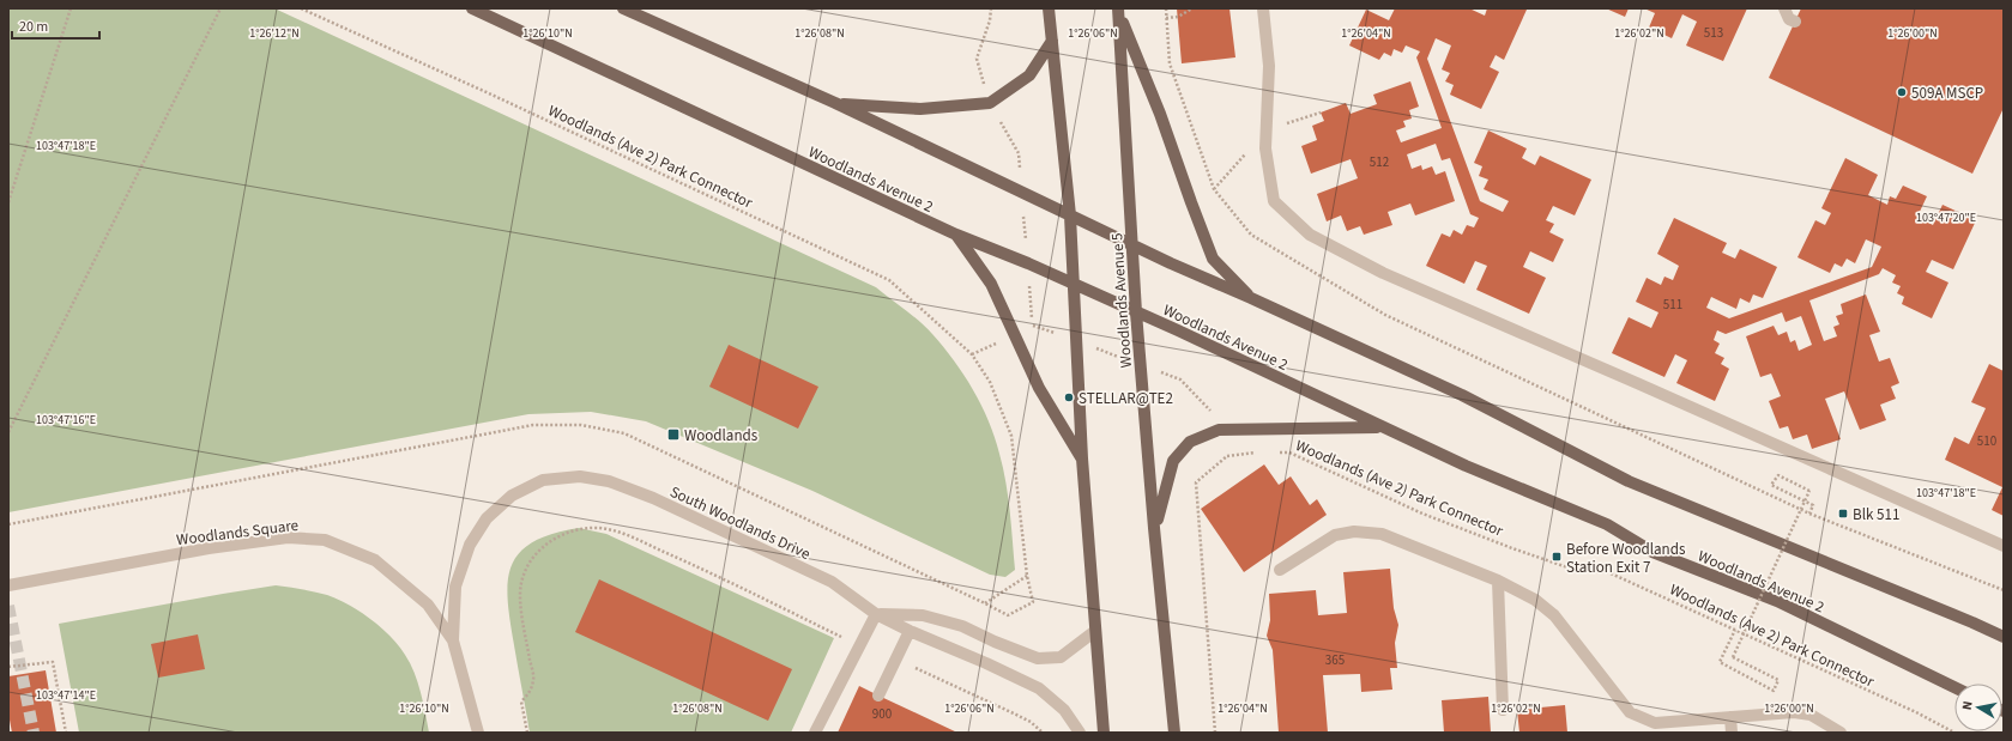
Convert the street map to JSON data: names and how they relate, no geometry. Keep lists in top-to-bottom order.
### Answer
{
  "streets": {
    "main road": ["Woodlands Avenue 2", "Woodlands Avenue 5"],
    "street": ["South Woodlands Drive", "Woodlands Square"],
    "path": ["Woodlands (Ave 2) Park Connector"]
  },
  "crossings": [
    ["Woodlands Avenue 2", "Woodlands Avenue 5"],
    ["South Woodlands Drive", "Woodlands Square"]
  ],
  "places": {
    "other": ["509A MSCP", "STELLAR@TE2"],
    "transit": ["Woodlands", "Blk 511", "Before Woodlands Station Exit 7"]
  },
  "house_numbers": [
    "513",
    "512",
    "511",
    "510",
    "365",
    "900"
  ],
  "scale_bar": "20 m",
  "north": "left",
  "coordinates": [
    "1°26'12\"N",
    "1°26'10\"N",
    "1°26'08\"N",
    "1°26'06\"N",
    "1°26'04\"N",
    "1°26'02\"N",
    "1°26'00\"N",
    "103°47'18\"E",
    "103°47'20\"E",
    "103°47'16\"E",
    "103°47'14\"E"
  ]
}
